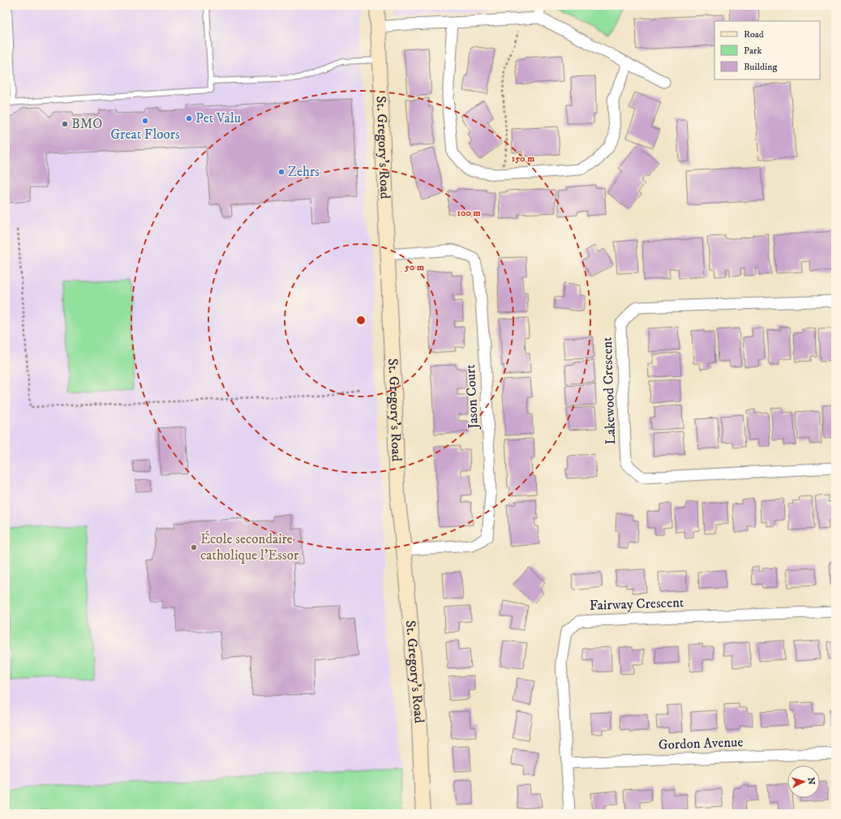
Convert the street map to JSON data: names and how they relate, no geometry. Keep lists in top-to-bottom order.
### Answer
{
  "streets": {
    "street": [
      "St. Gregory's Road",
      "Lakewood Crescent",
      "Jason Court",
      "Fairway Crescent",
      "Gordon Avenue"
    ]
  },
  "crossings": [
    ["St. Gregory's Road", "Jason Court"],
    ["Fairway Crescent", "Gordon Avenue"]
  ],
  "places": [
    "Pet Valu",
    "Great Floors",
    "BMO",
    "Zehrs",
    "École secondaire catholique l'Essor"
  ],
  "legend": ["Road", "Park", "Building"],
  "north": "right",
  "rings": ["150 m", "100 m", "50 m"]
}
